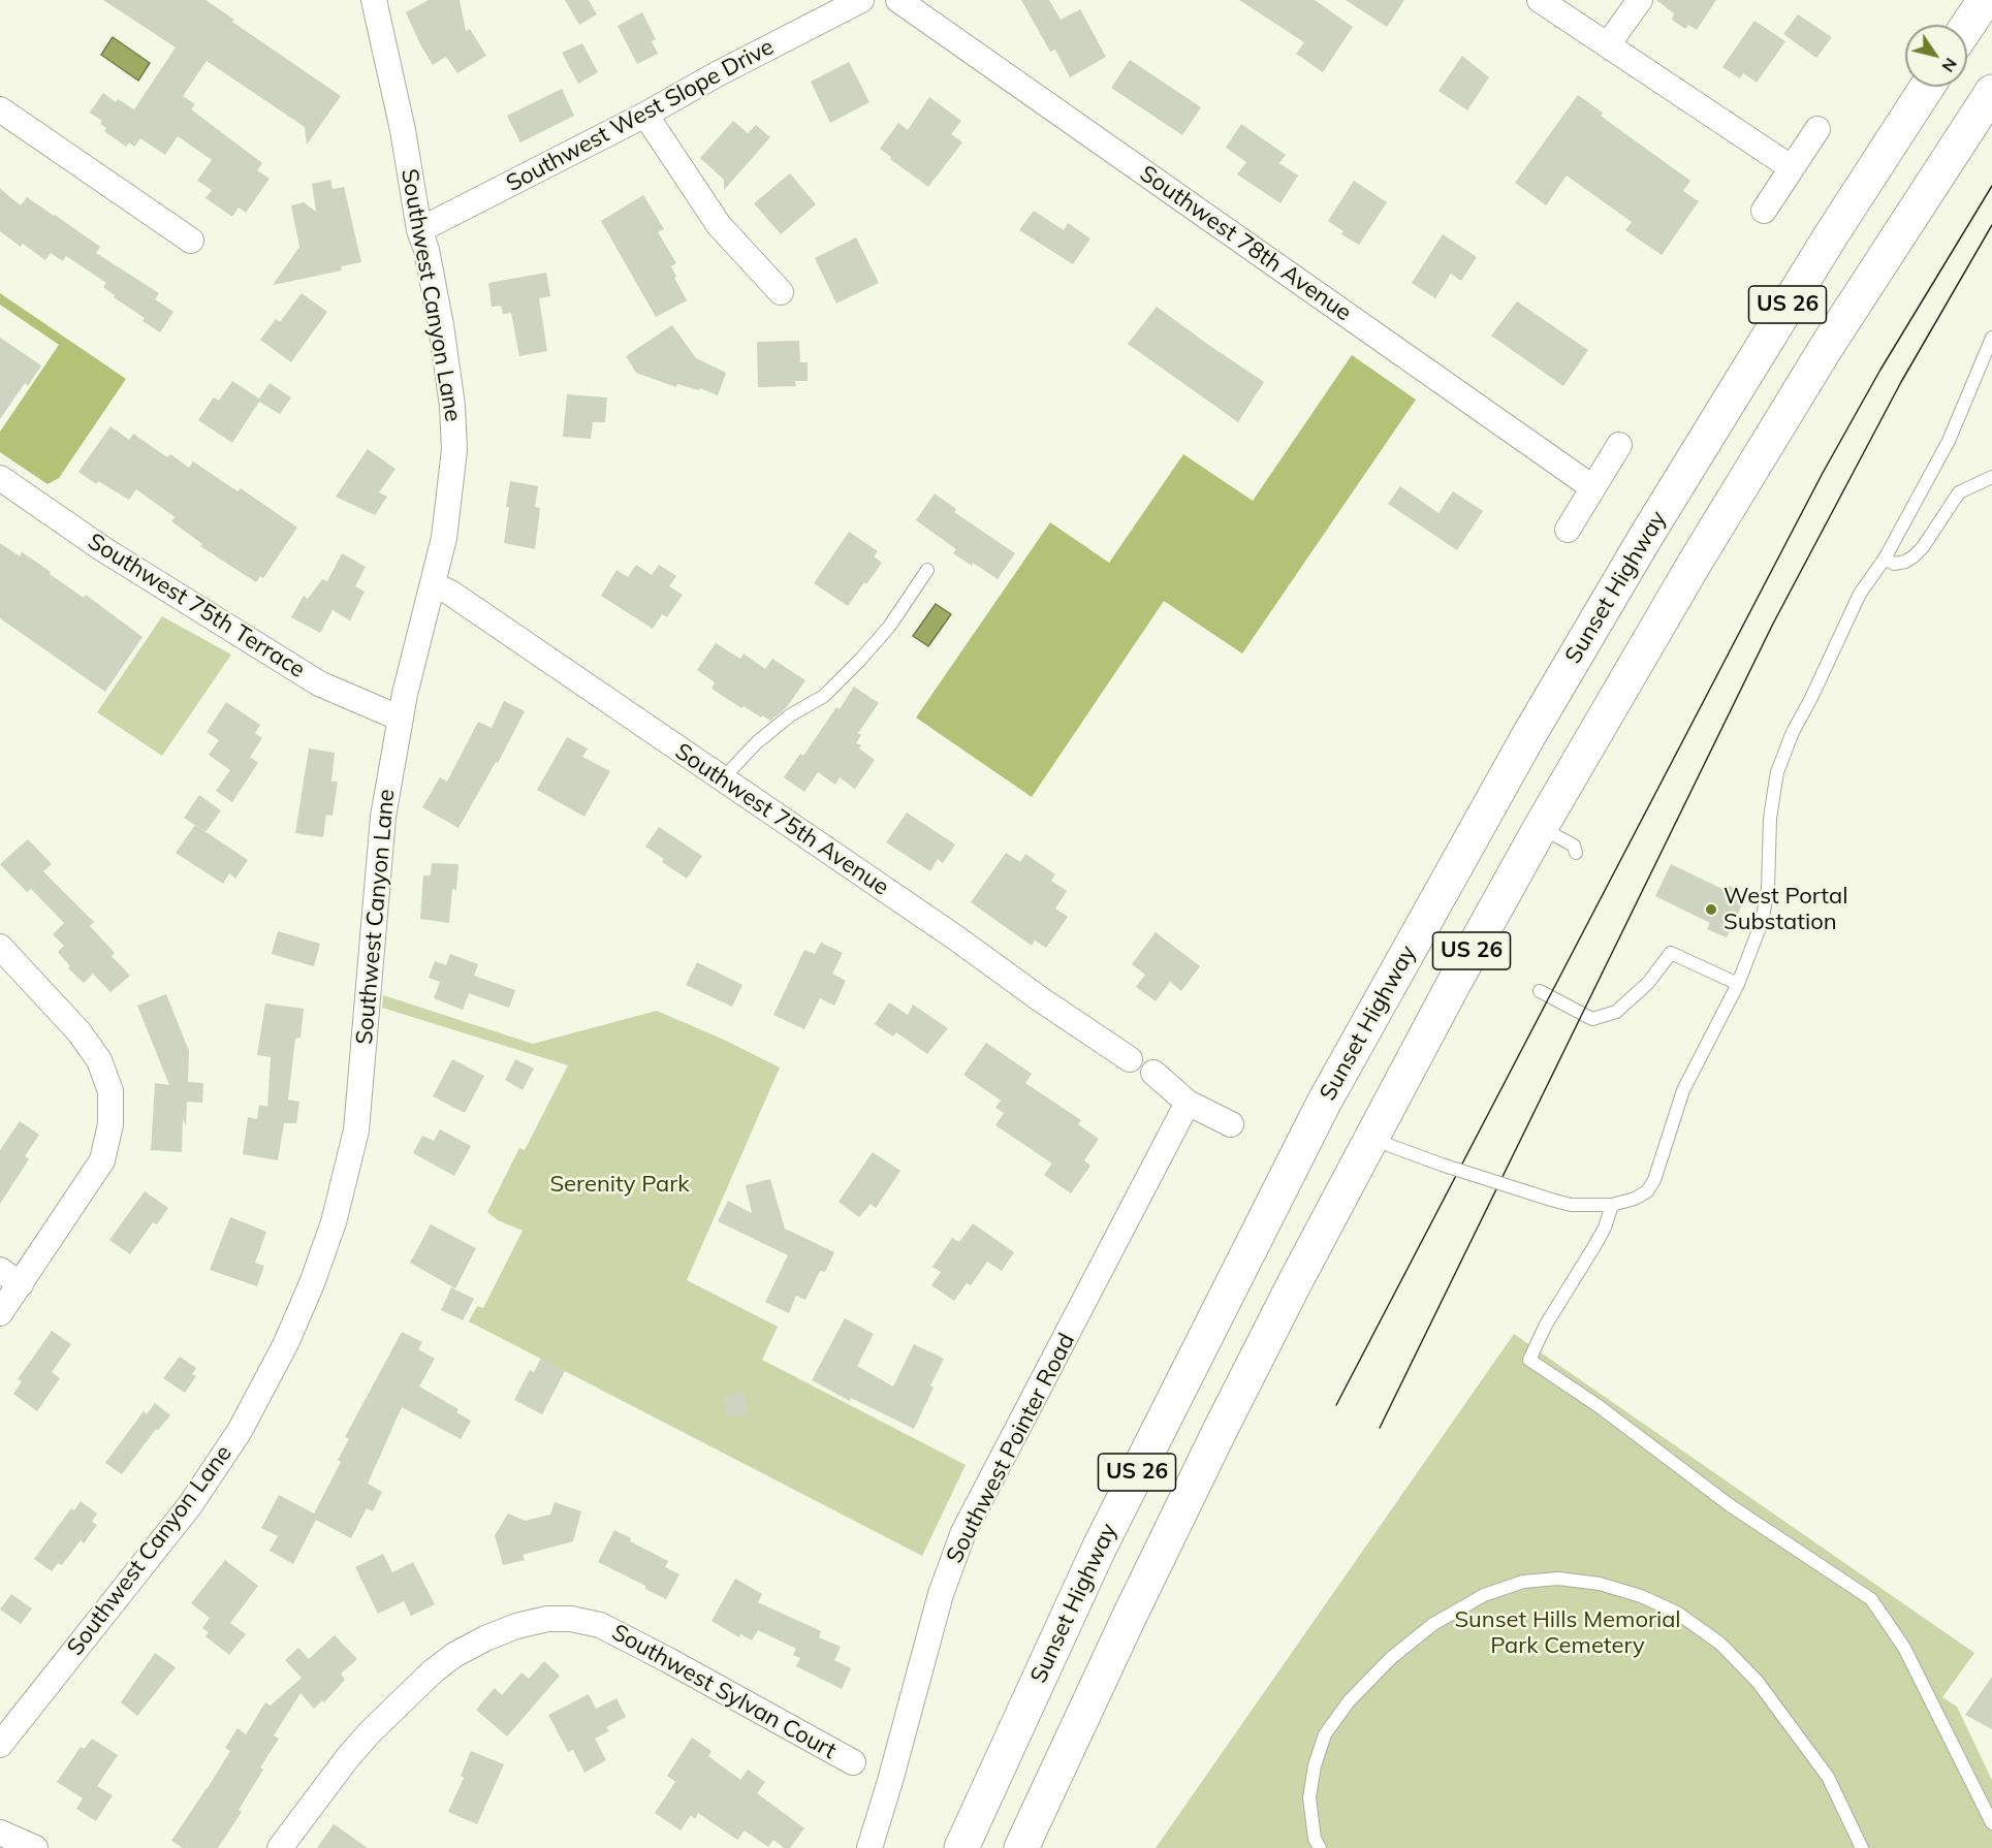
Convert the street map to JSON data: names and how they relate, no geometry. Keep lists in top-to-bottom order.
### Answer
{
  "streets": {
    "highway": ["US 26", "Sunset Highway"],
    "street": [
      "Southwest West Slope Drive",
      "Southwest 78th Avenue",
      "Southwest Canyon Lane",
      "Southwest 75th Terrace",
      "Southwest 75th Avenue",
      "Southwest Pointer Road",
      "Southwest Sylvan Court"
    ]
  },
  "crossings": [
    ["Southwest West Slope Drive", "Southwest Canyon Lane"],
    ["Southwest Canyon Lane", "Southwest 75th Terrace"],
    ["Southwest Canyon Lane", "Southwest 75th Avenue"]
  ],
  "parks": ["Serenity Park", "Sunset Hills Memorial Park Cemetery"],
  "places": ["West Portal Substation"],
  "north": "bottom right"
}
